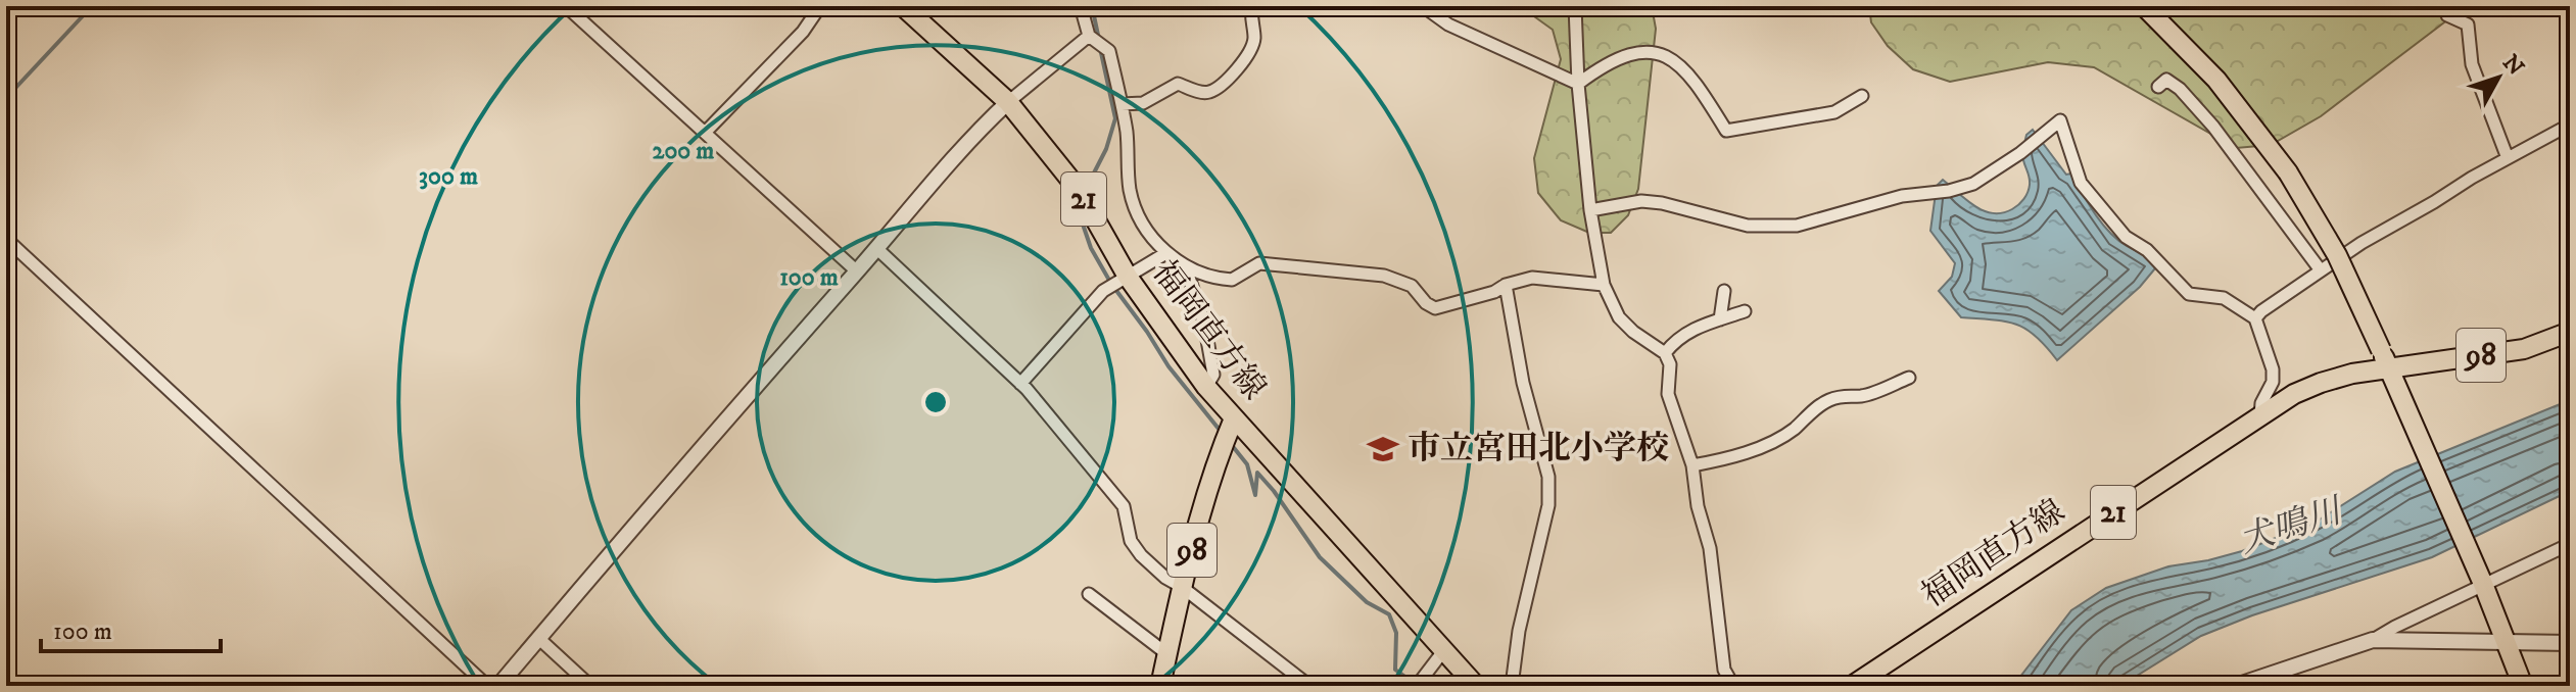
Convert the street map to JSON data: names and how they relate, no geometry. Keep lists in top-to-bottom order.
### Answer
{
  "streets": {
    "main road": ["21", "福岡直方線", "98"]
  },
  "crossings": [
    ["福岡直方線", "98"]
  ],
  "water": ["犬鳴川"],
  "places": {
    "school or university": ["市立宮田北小学校"]
  },
  "scale_bar": "100 m",
  "north": "top right",
  "rings": ["200 m", "300 m", "100 m"]
}
